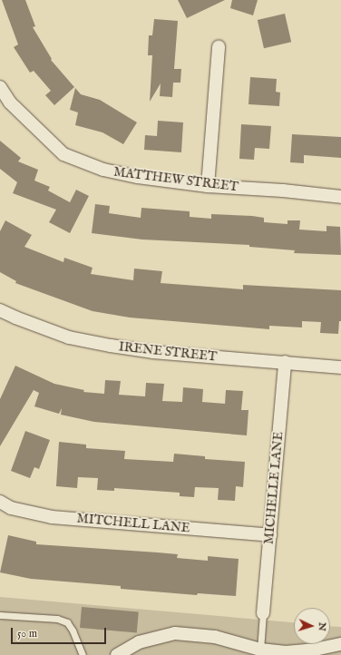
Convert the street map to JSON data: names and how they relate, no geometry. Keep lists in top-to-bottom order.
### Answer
{
  "streets": {
    "street": [
      "MATTHEW STREET",
      "IRENE STREET",
      "MICHELLE LANE",
      "MITCHELL LANE"
    ]
  },
  "crossings": [
    ["IRENE STREET", "MICHELLE LANE"],
    ["MICHELLE LANE", "MITCHELL LANE"]
  ],
  "scale_bar": "50 m",
  "north": "right"
}
